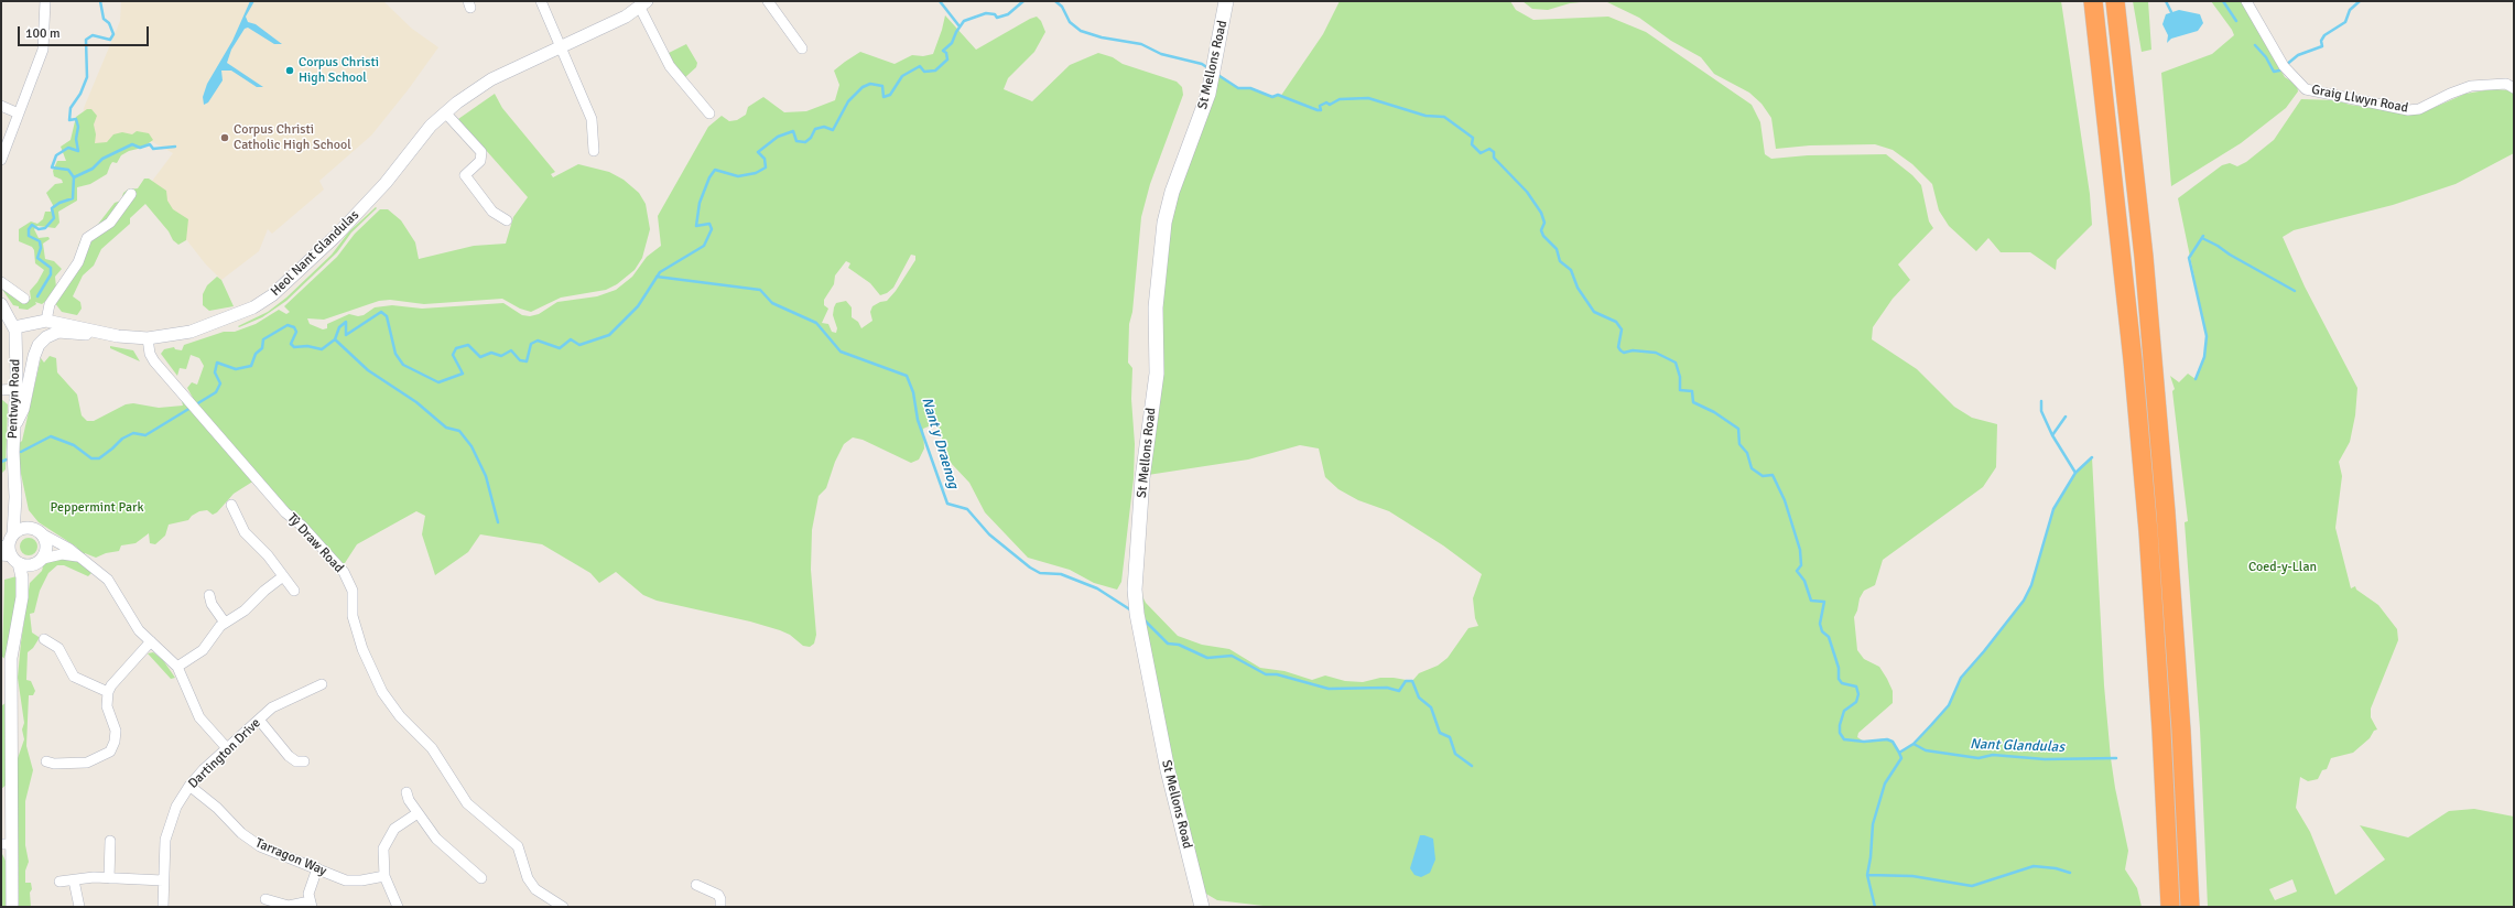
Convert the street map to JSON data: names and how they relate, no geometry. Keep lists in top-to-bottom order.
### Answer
{
  "streets": {
    "main road": ["St Mellons Road"],
    "street": [
      "Graig Llwyn Road",
      "Heol Nant Glandulas",
      "Pentwyn Road",
      "Tŷ Draw Road",
      "Dartington Drive",
      "Tarragon Way"
    ]
  },
  "crossings": [
    ["Heol Nant Glandulas", "Tŷ Draw Road"],
    ["Dartington Drive", "Tarragon Way"]
  ],
  "water": ["Nant y Draenog", "Nant Glandulas"],
  "parks": ["Peppermint Park", "Coed-y-Llan"],
  "places": ["Corpus Christi High School", "Corpus Christi Catholic High School"],
  "scale_bar": "100 m"
}
